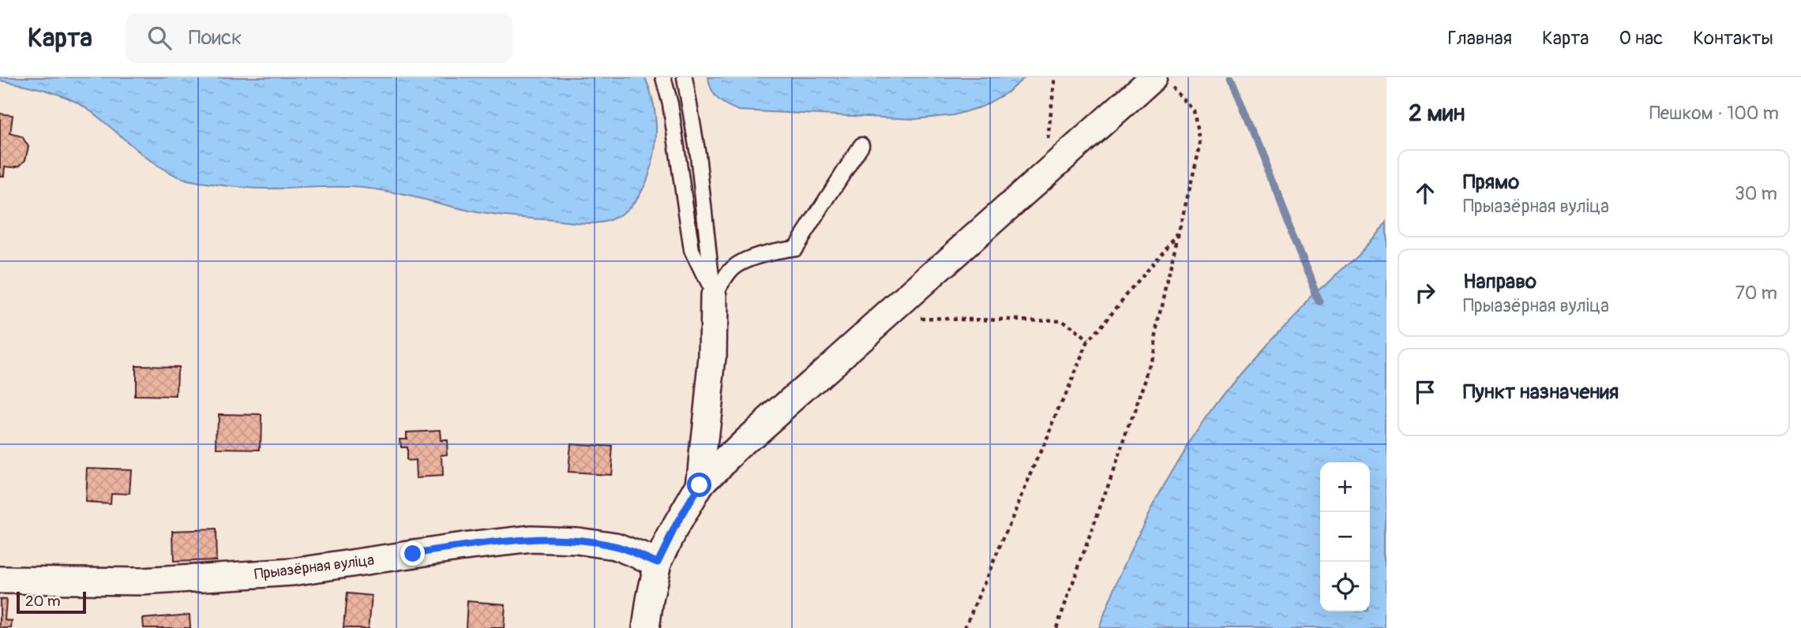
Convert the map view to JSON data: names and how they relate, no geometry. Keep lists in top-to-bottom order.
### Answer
{
  "streets": {
    "street": ["Прыазёрная вуліца"]
  },
  "scale_bar": "20 m",
  "page": {
    "header": "Карта",
    "search": "Поиск",
    "nav": [
      "Главная",
      "Карта",
      "О нас",
      "Контакты"
    ],
    "heading": ["2 мин", "Пешком · 100 m"],
    "list": [
      ["Прямо", "Прыазёрная вуліца", "30 m"],
      ["Направо", "Прыазёрная вуліца", "70 m"],
      "Пункт назначения"
    ],
    "map_buttons": ["+", "−"],
    "scale": "20 m"
  }
}
